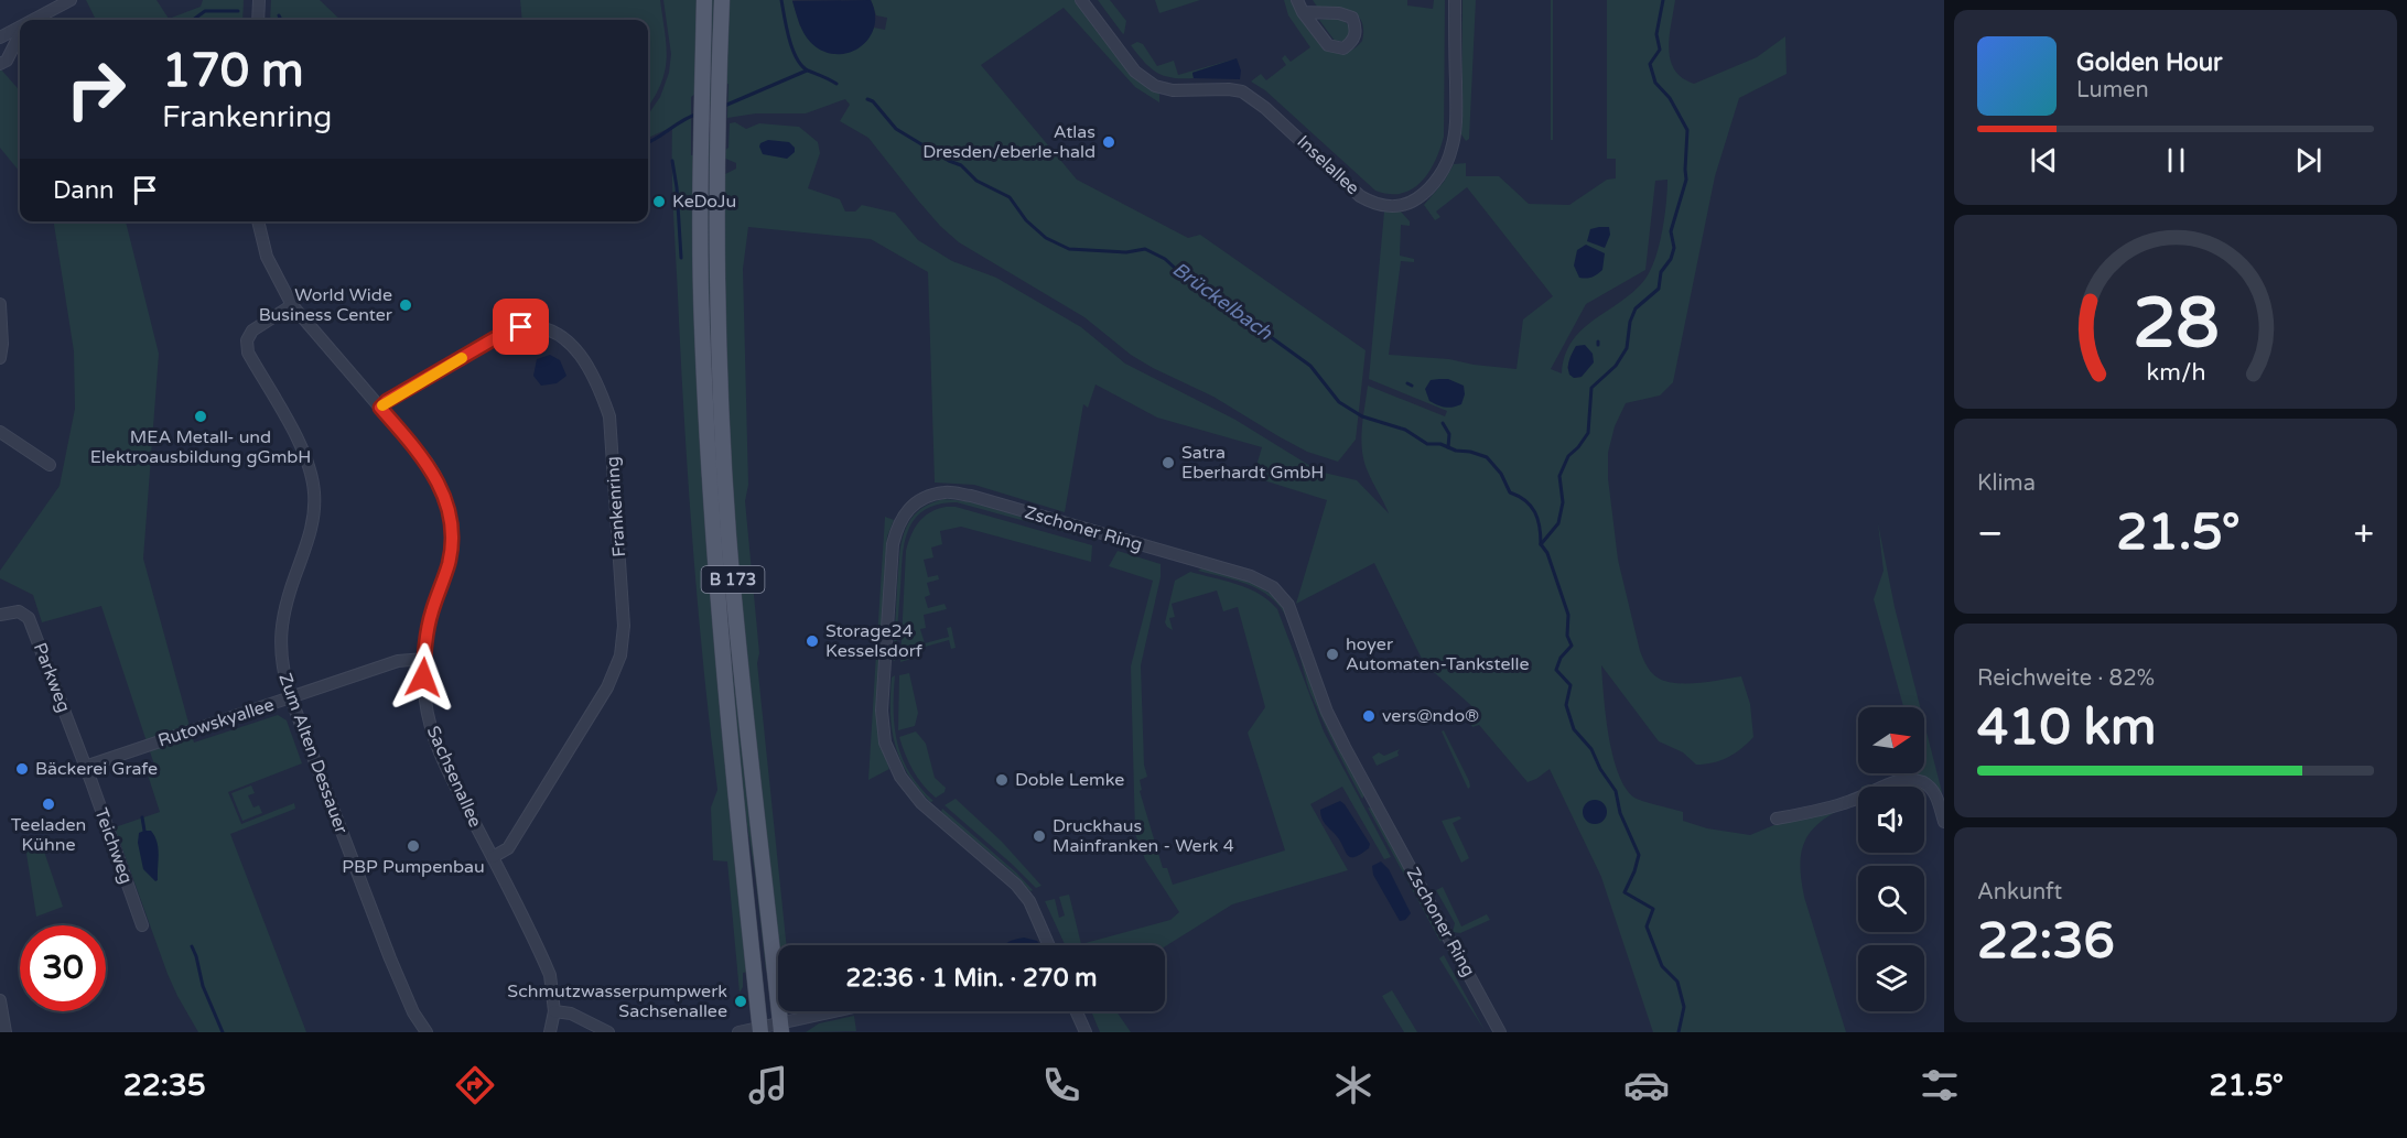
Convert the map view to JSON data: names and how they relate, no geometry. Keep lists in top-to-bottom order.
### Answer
{
  "streets": {
    "main road": ["B 173"],
    "street": [
      "Inselallee",
      "Frankenring",
      "Zschoner Ring",
      "Parkweg",
      "Rutowskyallee",
      "Zum Alten Dessauer",
      "Sachsenallee",
      "Teichweg"
    ]
  },
  "crossings": [
    ["Frankenring", "Sachsenallee"],
    ["Parkweg", "Rutowskyallee"],
    ["Parkweg", "Teichweg"],
    ["Rutowskyallee", "Zum Alten Dessauer"],
    ["Rutowskyallee", "Sachsenallee"],
    ["Rutowskyallee", "Teichweg"],
    ["Zum Alten Dessauer", "Sachsenallee"]
  ],
  "water": ["Brückelbach"],
  "places": [
    "Atlas Dresden/eberle-hald",
    "KeDoJu",
    "World Wide Business Center",
    "MEA Metall- und Elektroausbildung gGmbH",
    "Satra Eberhardt GmbH",
    "Storage24 Kesselsdorf",
    "hoyer Automaten-Tankstelle",
    "vers@ndo®",
    "Bäckerei Grafe",
    "Doble Lemke",
    "Teeladen Kühne",
    "Druckhaus Mainfranken - Werk 4",
    "PBP Pumpenbau",
    "Schmutzwasserpumpwerk Sachsenallee"
  ],
  "north": "right",
  "page": {
    "turn": ["170 m", "Frankenring"],
    "song": ["Golden Hour", "Lumen"],
    "then": "Dann",
    "tile": [
      "Klima",
      ["Reichweite · 82%", "410 km"],
      ["Ankunft", "22:36"]
    ],
    "heat": ["−", "21.5°", "+"],
    "limit": "30",
    "trip": "22:36 · 1 Min. · 270 m",
    "tabs": ["22:35", "21.5°"],
    "gauge": ["28", "km/h"]
  }
}
